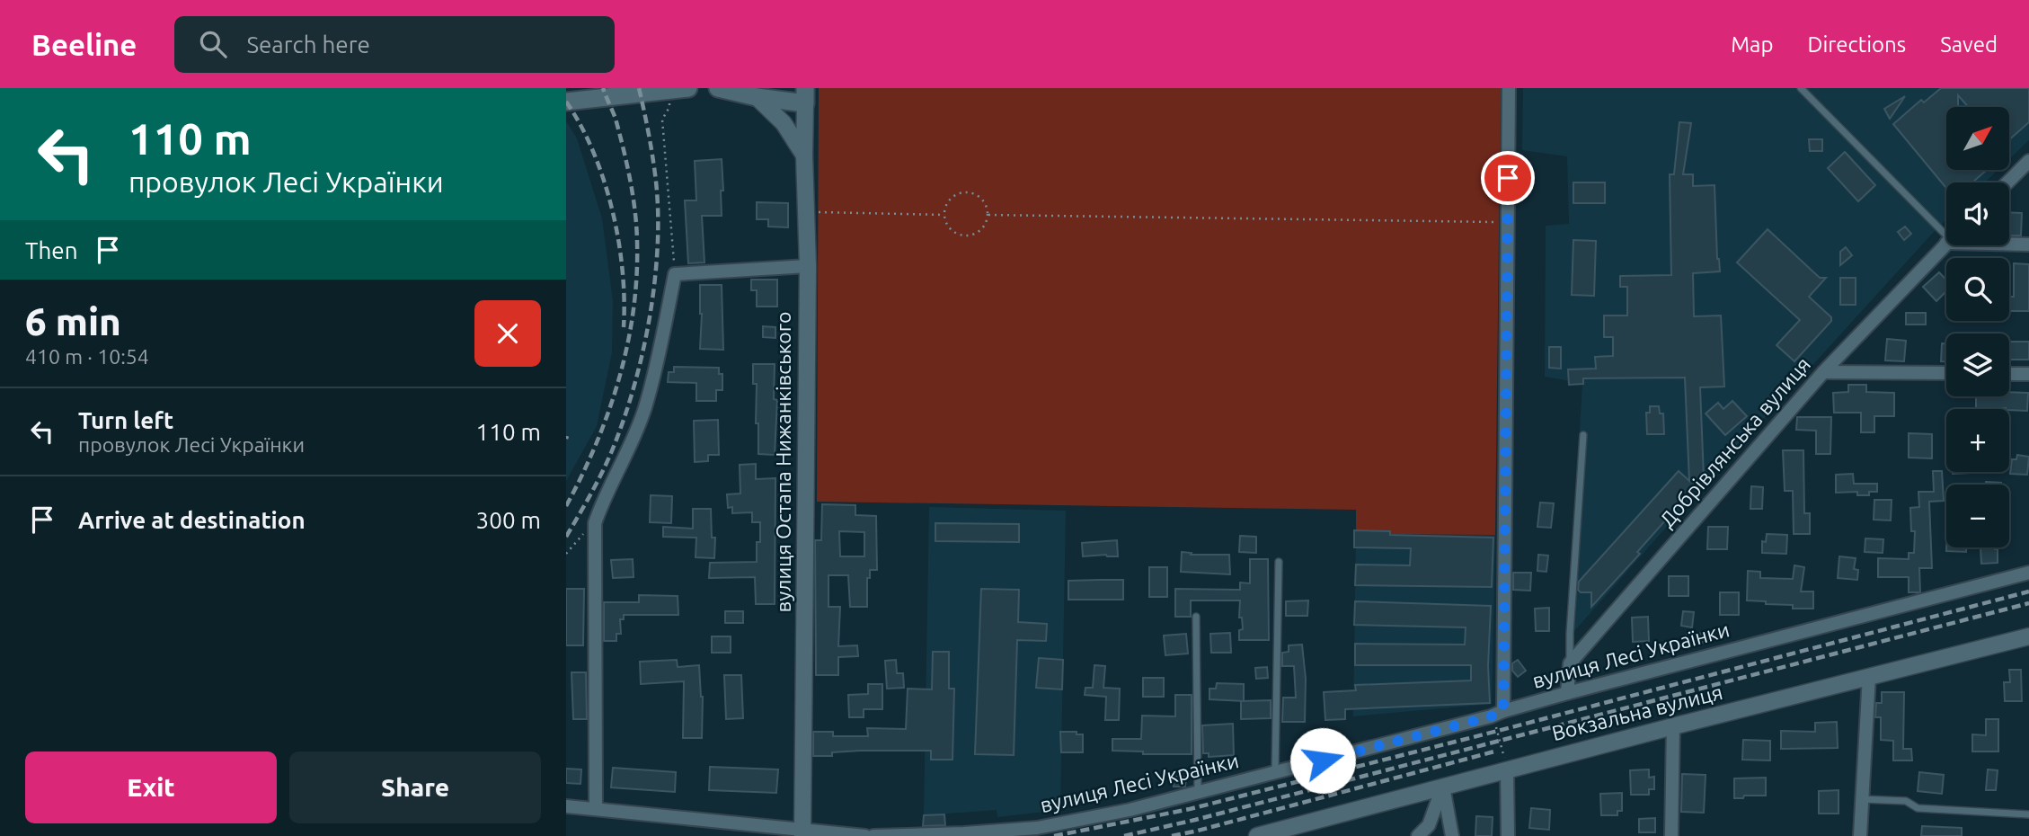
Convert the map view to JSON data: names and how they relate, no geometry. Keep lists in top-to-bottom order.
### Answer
{
  "streets": {
    "street": [
      "Добрівлянська вулиця",
      "вулиця Остапа Нижанківського",
      "вулиця Лесі Українки",
      "Вокзальна вулиця"
    ]
  },
  "north": "top right",
  "page": {
    "header": "Beeline",
    "search": "Search here",
    "nav": ["Map", "Directions", "Saved"],
    "turn": ["110 m", "провулок Лесі Українки"],
    "map_buttons": ["+", "−"],
    "then": "Then",
    "heading": ["6 min", "410 m · 10:54"],
    "list": [
      {
        "name": "Turn left",
        "note": "провулок Лесі Українки",
        "value": "110 m"
      },
      {
        "name": "Arrive at destination",
        "value": "300 m"
      }
    ],
    "buttons": ["Exit", "Share"]
  }
}
